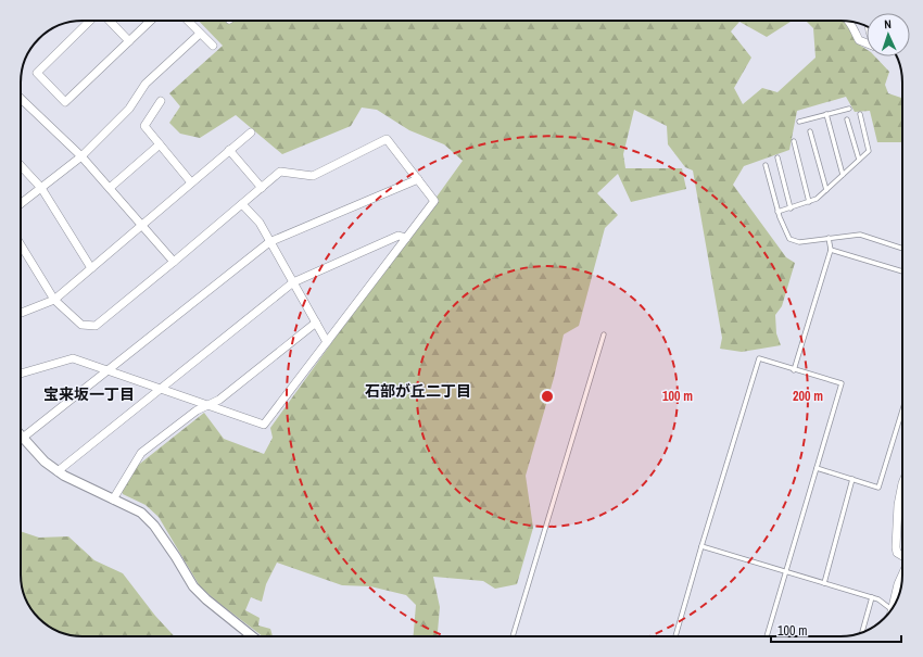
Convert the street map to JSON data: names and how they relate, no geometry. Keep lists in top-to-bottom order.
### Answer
{
  "districts": ["石部が丘二丁目", "宝来坂一丁目"],
  "scale_bar": "100 m",
  "north": "top",
  "rings": ["100 m", "200 m"]
}
